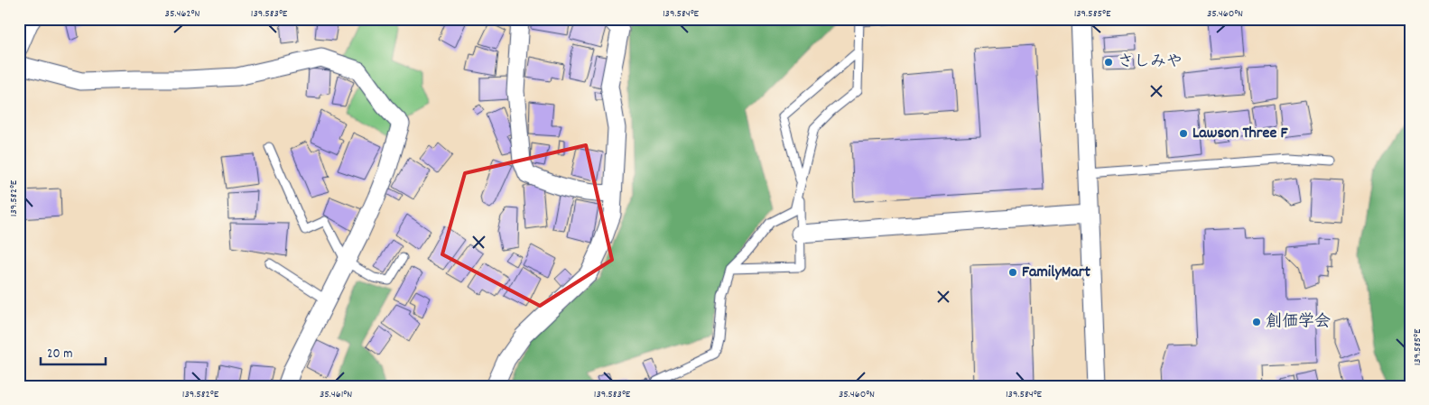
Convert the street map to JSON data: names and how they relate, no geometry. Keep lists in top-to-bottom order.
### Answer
{
  "places": [
    "さしみや",
    "Lawson Three F",
    "FamilyMart",
    "創価学会"
  ],
  "scale_bar": "20 m",
  "coordinates": [
    "35.462°N",
    "139.583°E",
    "139.584°E",
    "139.585°E",
    "35.460°N",
    "139.582°E",
    "35.461°N"
  ]
}
